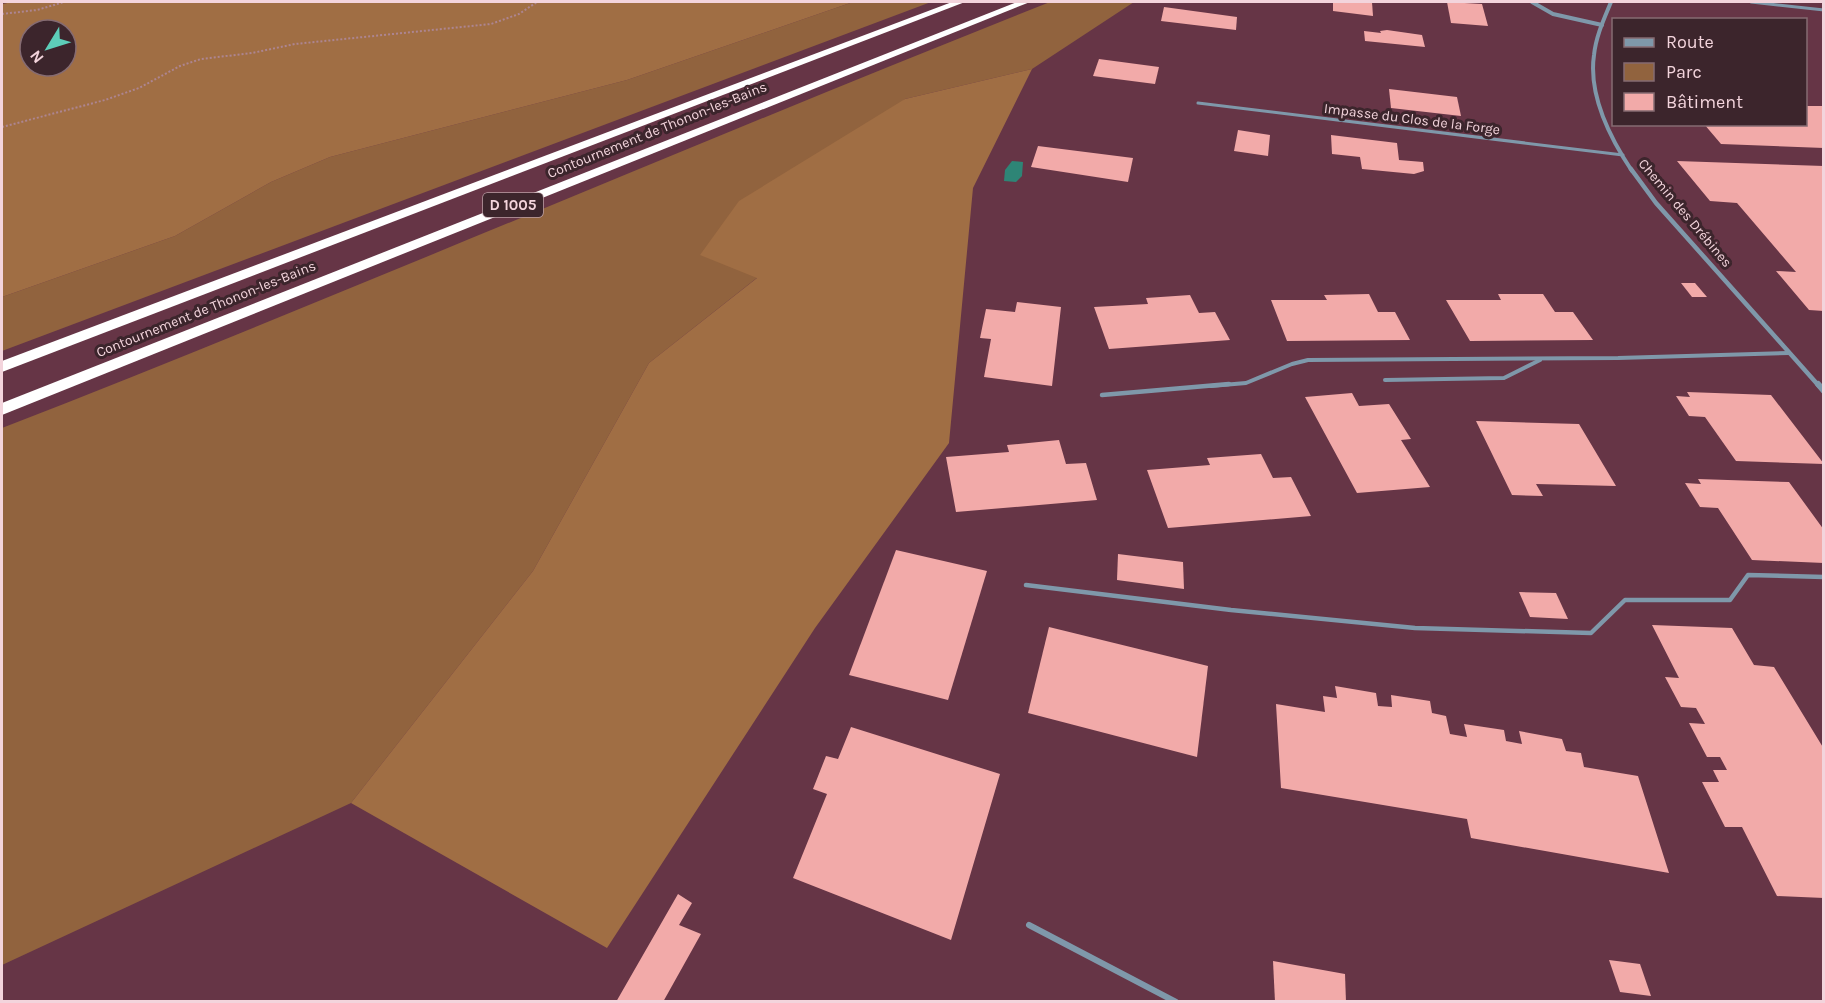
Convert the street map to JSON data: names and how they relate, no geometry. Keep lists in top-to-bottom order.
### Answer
{
  "streets": {
    "highway": ["Contournement de Thonon-les-Bains", "D 1005"],
    "street": ["Chemin des Drébines"],
    "lane": ["Impasse du Clos de la Forge"]
  },
  "crossings": [
    ["Impasse du Clos de la Forge", "Chemin des Drébines"]
  ],
  "legend": ["Route", "Parc", "Bâtiment"],
  "north": "bottom left"
}
